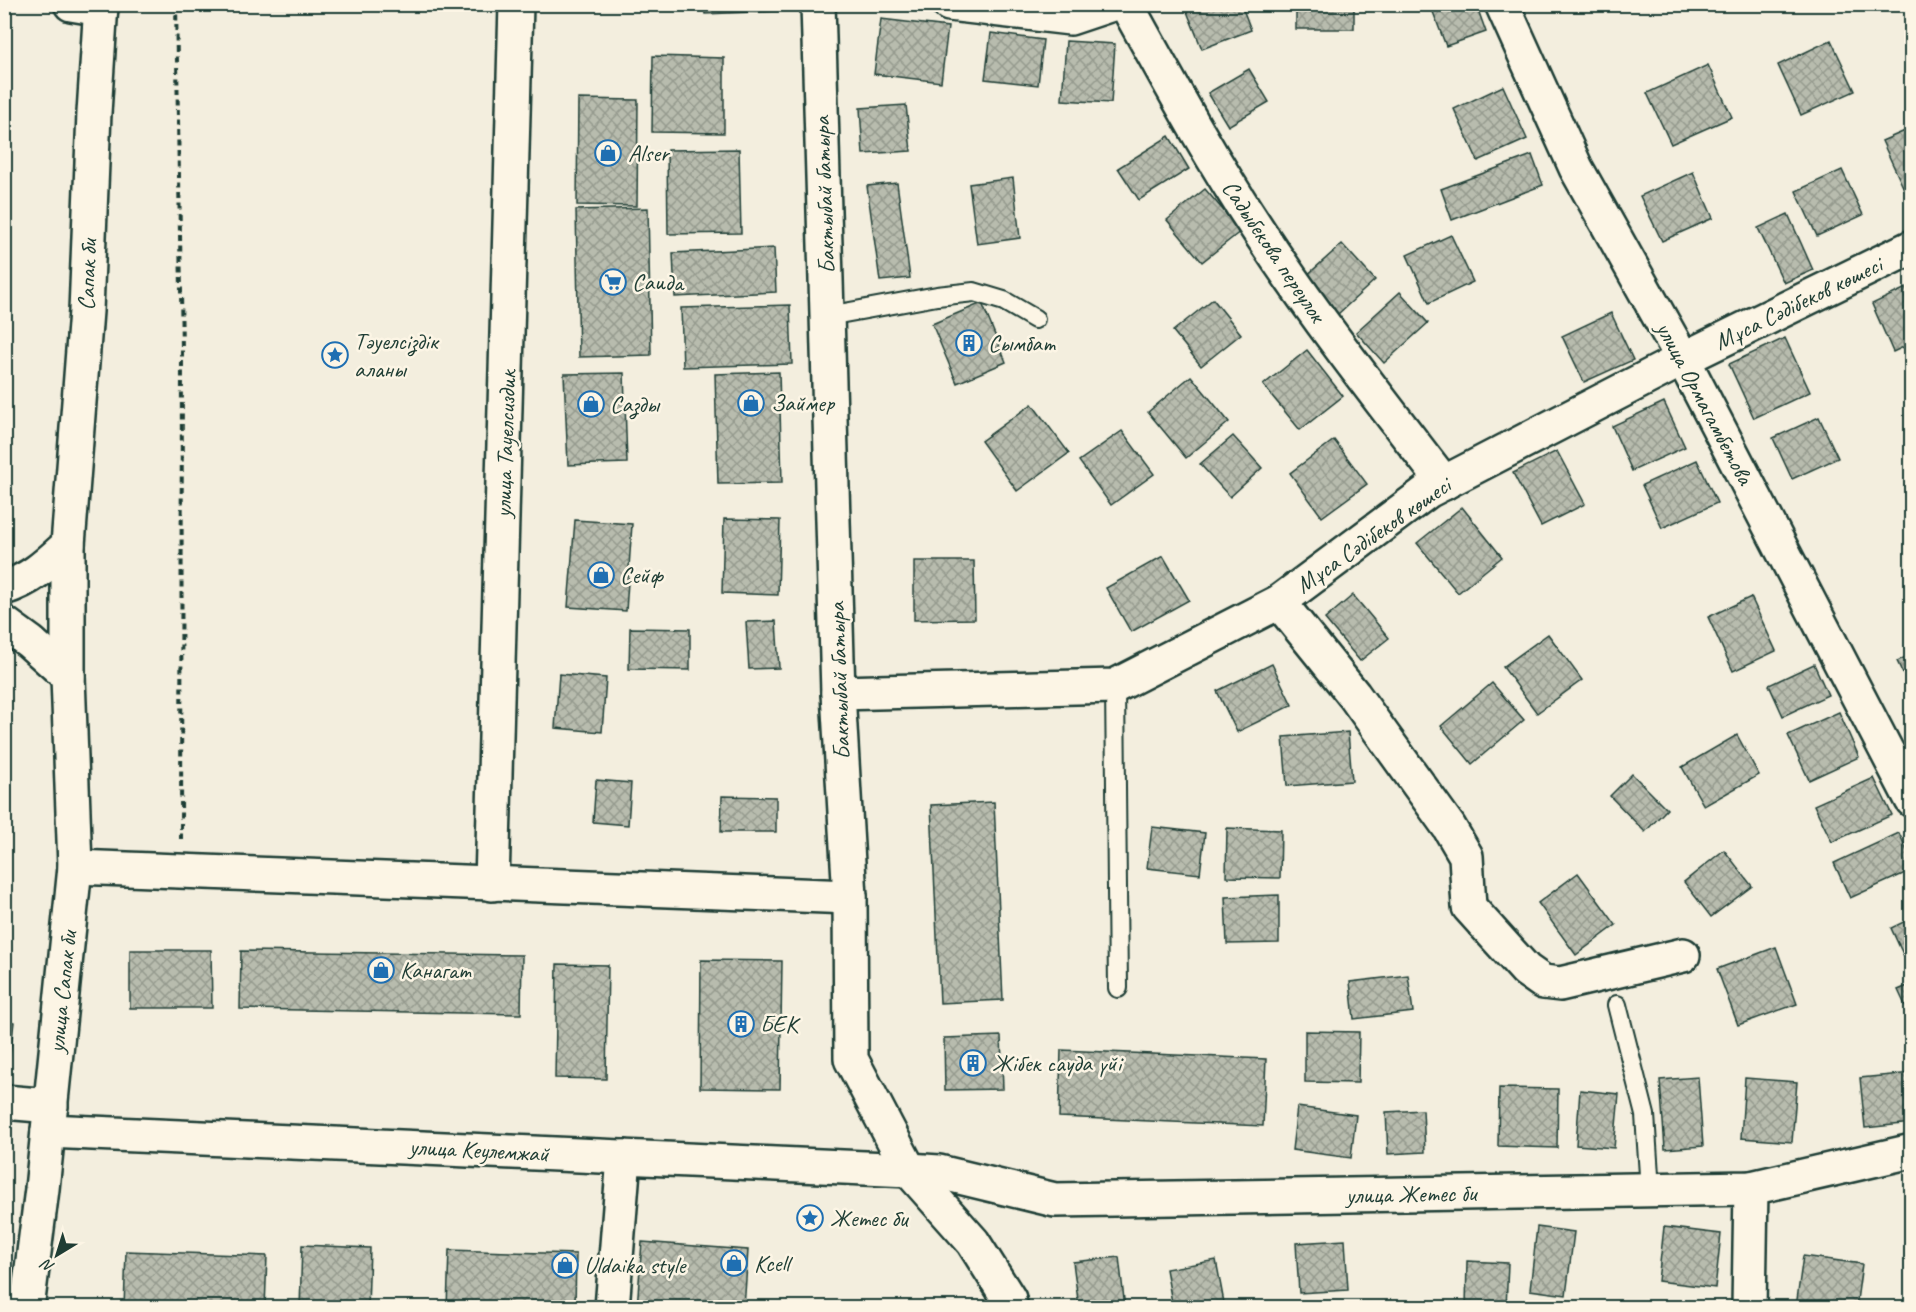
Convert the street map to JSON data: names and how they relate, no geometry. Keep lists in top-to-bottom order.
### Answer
{
  "streets": {
    "street": [
      "Бактыбай батыра",
      "Садыбекова переулок",
      "Сапак би",
      "Мұса Сәдібеков көшесі",
      "улица Ормагамбетова",
      "улица Тауелсиздик",
      "улица Сапак би",
      "улица Кеулемжай",
      "улица Жетес би"
    ]
  },
  "crossings": [
    ["Бактыбай батыра", "Мұса Сәдібеков көшесі"],
    ["Бактыбай батыра", "улица Кеулемжай"],
    ["Бактыбай батыра", "улица Жетес би"],
    ["Садыбекова переулок", "Мұса Сәдібеков көшесі"],
    ["Сапак би", "улица Сапак би"],
    ["Мұса Сәдібеков көшесі", "улица Ормагамбетова"],
    ["улица Сапак би", "улица Кеулемжай"],
    ["улица Кеулемжай", "улица Жетес би"]
  ],
  "places": {
    "shop": [
      "Alser",
      "Займер",
      "Сазды",
      "Сейф",
      "Канагат",
      "Kcell",
      "Uldaika style"
    ],
    "supermarket": ["Саида"],
    "building": ["Сымбат", "БЕК", "Жібек сауда үйі"],
    "place": ["Тәуелсіздік аланы", "Жетес би"]
  },
  "north": "bottom left"
}
